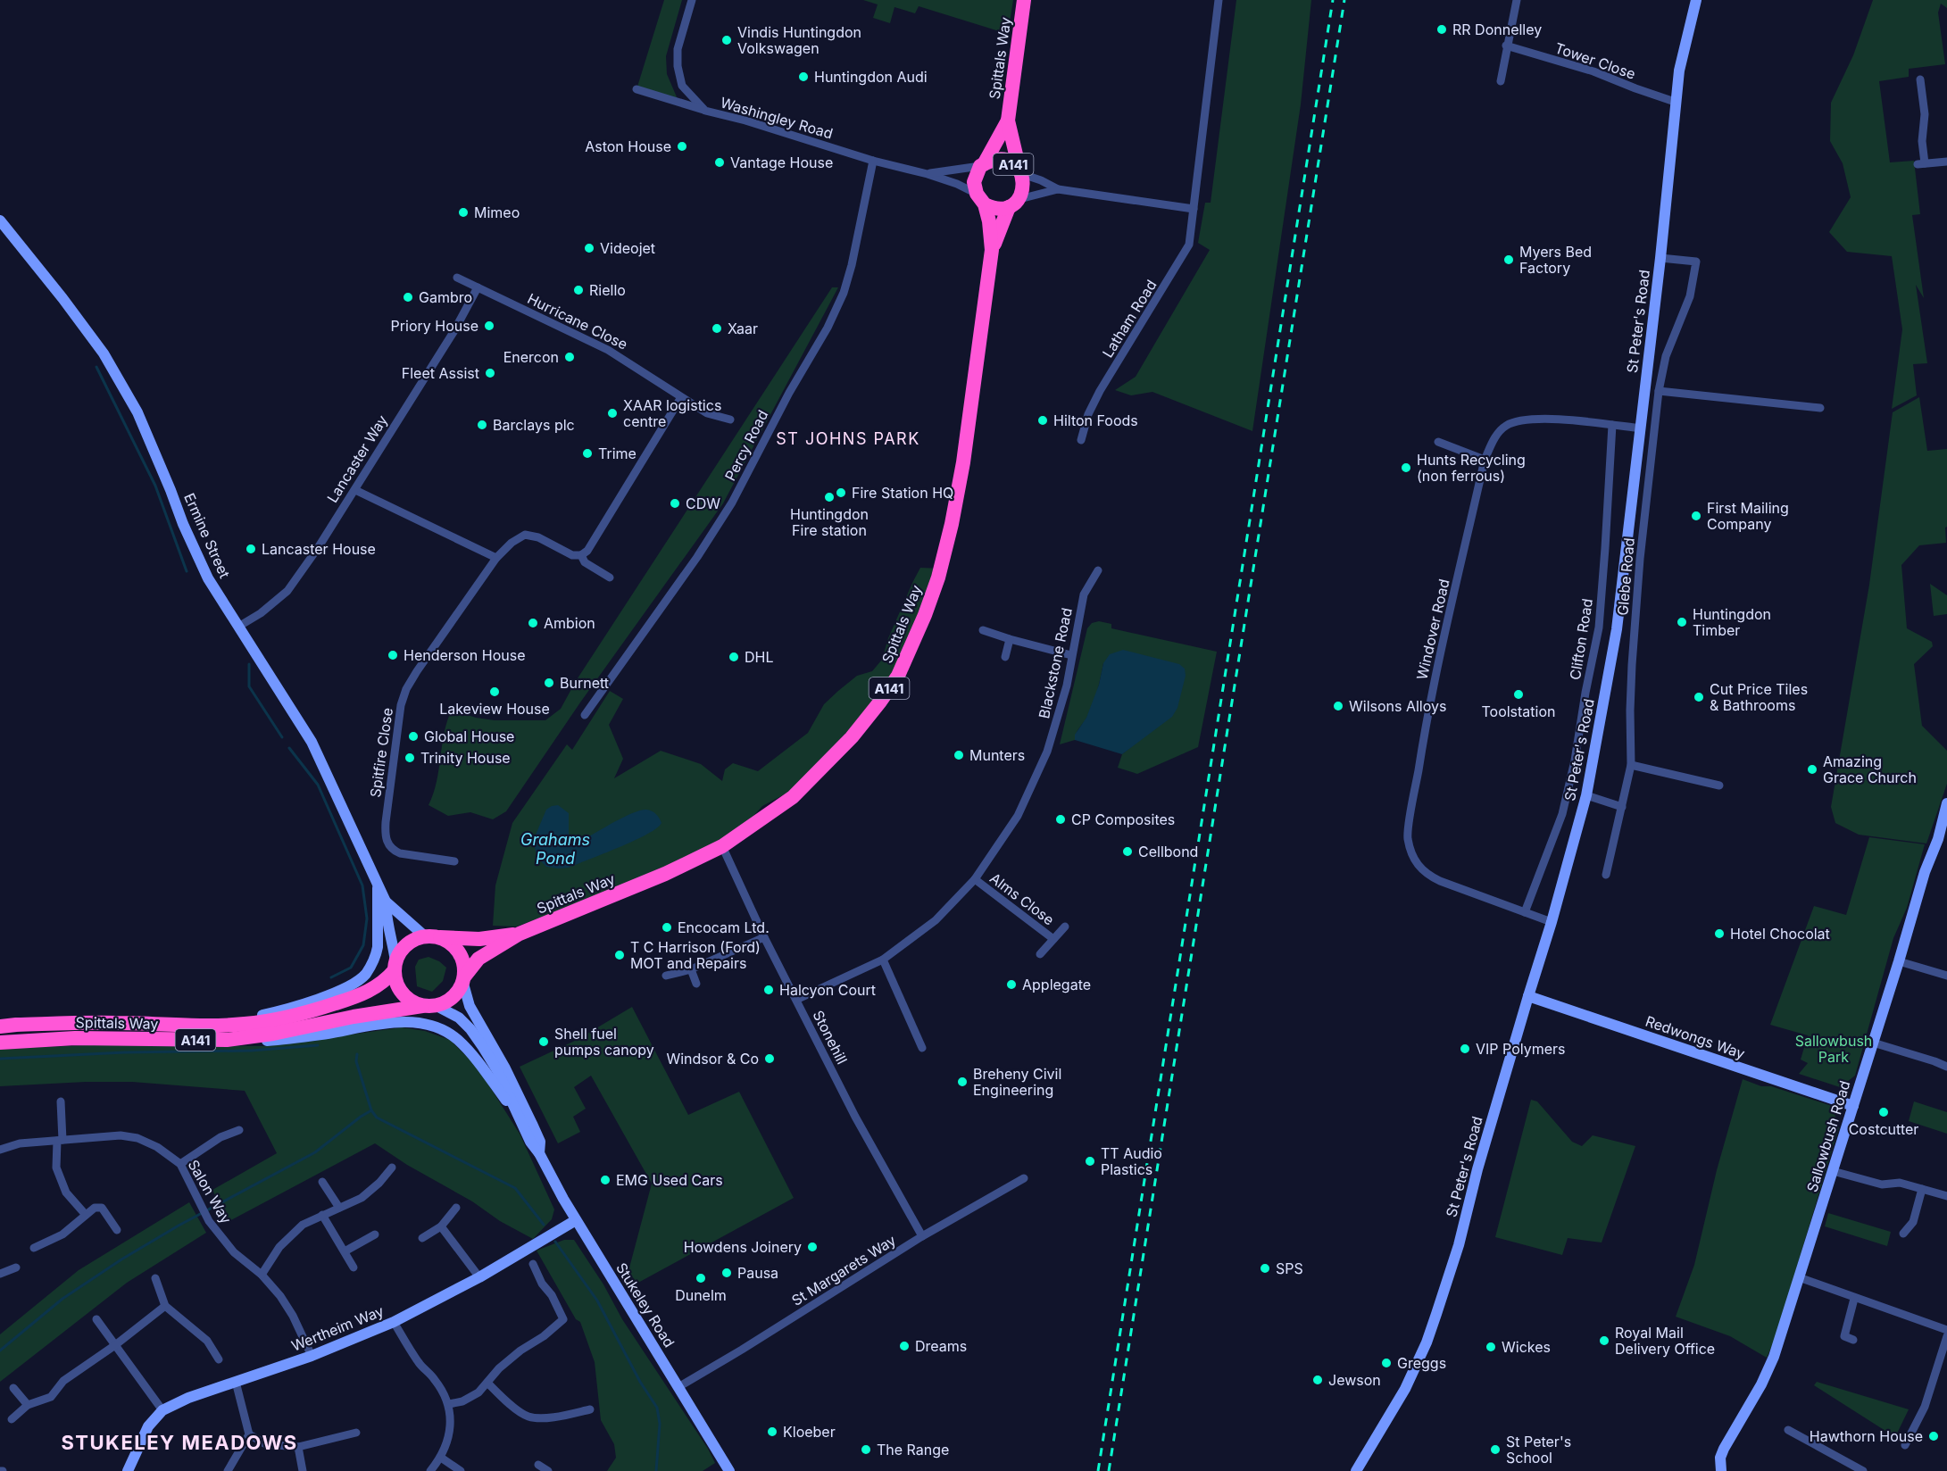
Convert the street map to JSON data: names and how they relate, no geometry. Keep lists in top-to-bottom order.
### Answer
{
  "streets": {
    "highway": ["Spittals Way", "A141"],
    "street": [
      "Tower Close",
      "Washingley Road",
      "Latham Road",
      "Hurricane Close",
      "St Peter's Road",
      "Percy Road",
      "Lancaster Way",
      "Ermine Street",
      "Glebe Road",
      "Windover Road",
      "Clifton Road",
      "Blackstone Road",
      "Spitfire Close",
      "Alms Close",
      "Stonehill",
      "Redwongs Way",
      "Sallowbush Road",
      "Salon Way",
      "St Margarets Way",
      "Stukeley Road",
      "Wertheim Way"
    ]
  },
  "crossings": [
    ["Spittals Way", "Washingley Road"],
    ["Spittals Way", "A141"],
    ["Spittals Way", "Ermine Street"],
    ["Spittals Way", "Stonehill"],
    ["Spittals Way", "Stukeley Road"],
    ["Tower Close", "St Peter's Road"],
    ["Washingley Road", "A141"],
    ["Washingley Road", "Percy Road"],
    ["Hurricane Close", "Lancaster Way"],
    ["St Peter's Road", "Glebe Road"],
    ["St Peter's Road", "Windover Road"],
    ["St Peter's Road", "Redwongs Way"],
    ["Lancaster Way", "Ermine Street"],
    ["Ermine Street", "Stukeley Road"],
    ["Windover Road", "Clifton Road"],
    ["Blackstone Road", "Alms Close"],
    ["Blackstone Road", "Stonehill"],
    ["Stonehill", "St Margarets Way"],
    ["Redwongs Way", "Sallowbush Road"],
    ["Salon Way", "Wertheim Way"],
    ["St Margarets Way", "Stukeley Road"],
    ["Stukeley Road", "Wertheim Way"]
  ],
  "districts": ["ST JOHNS PARK", "STUKELEY MEADOWS"],
  "water": ["Grahams Pond"],
  "parks": ["Sallowbush Park"],
  "places": [
    "RR Donnelley",
    "Vindis Huntingdon Volkswagen",
    "Huntingdon Audi",
    "Aston House",
    "Vantage House",
    "Mimeo",
    "Videojet",
    "Myers Bed Factory",
    "Riello",
    "Gambro",
    "Priory House",
    "Xaar",
    "Enercon",
    "Fleet Assist",
    "XAAR logistics centre",
    "Hilton Foods",
    "Barclays plc",
    "Trime",
    "Hunts Recycling (non ferrous)",
    "Fire Station HQ",
    "Huntingdon Fire station",
    "CDW",
    "First Mailing Company",
    "Lancaster House",
    "Huntingdon Timber",
    "Ambion",
    "Henderson House",
    "DHL",
    "Burnett",
    "Lakeview House",
    "Toolstation",
    "Cut Price Tiles & Bathrooms",
    "Wilsons Alloys",
    "Global House",
    "Munters",
    "Trinity House",
    "Amazing Grace Church",
    "CP Composites",
    "Cellbond",
    "Encocam Ltd.",
    "Hotel Chocolat",
    "T C Harrison (Ford) MOT and Repairs",
    "Applegate",
    "Halcyon Court",
    "Shell fuel pumps canopy",
    "VIP Polymers",
    "Windsor & Co",
    "Breheny Civil Engineering",
    "Costcutter",
    "TT Audio Plastics",
    "EMG Used Cars",
    "Howdens Joinery",
    "SPS",
    "Pausa",
    "Dunelm",
    "Royal Mail Delivery Office",
    "Dreams",
    "Wickes",
    "Greggs",
    "Jewson",
    "Kloeber",
    "Hawthorn House",
    "The Range",
    "St Peter's School"
  ]
}
